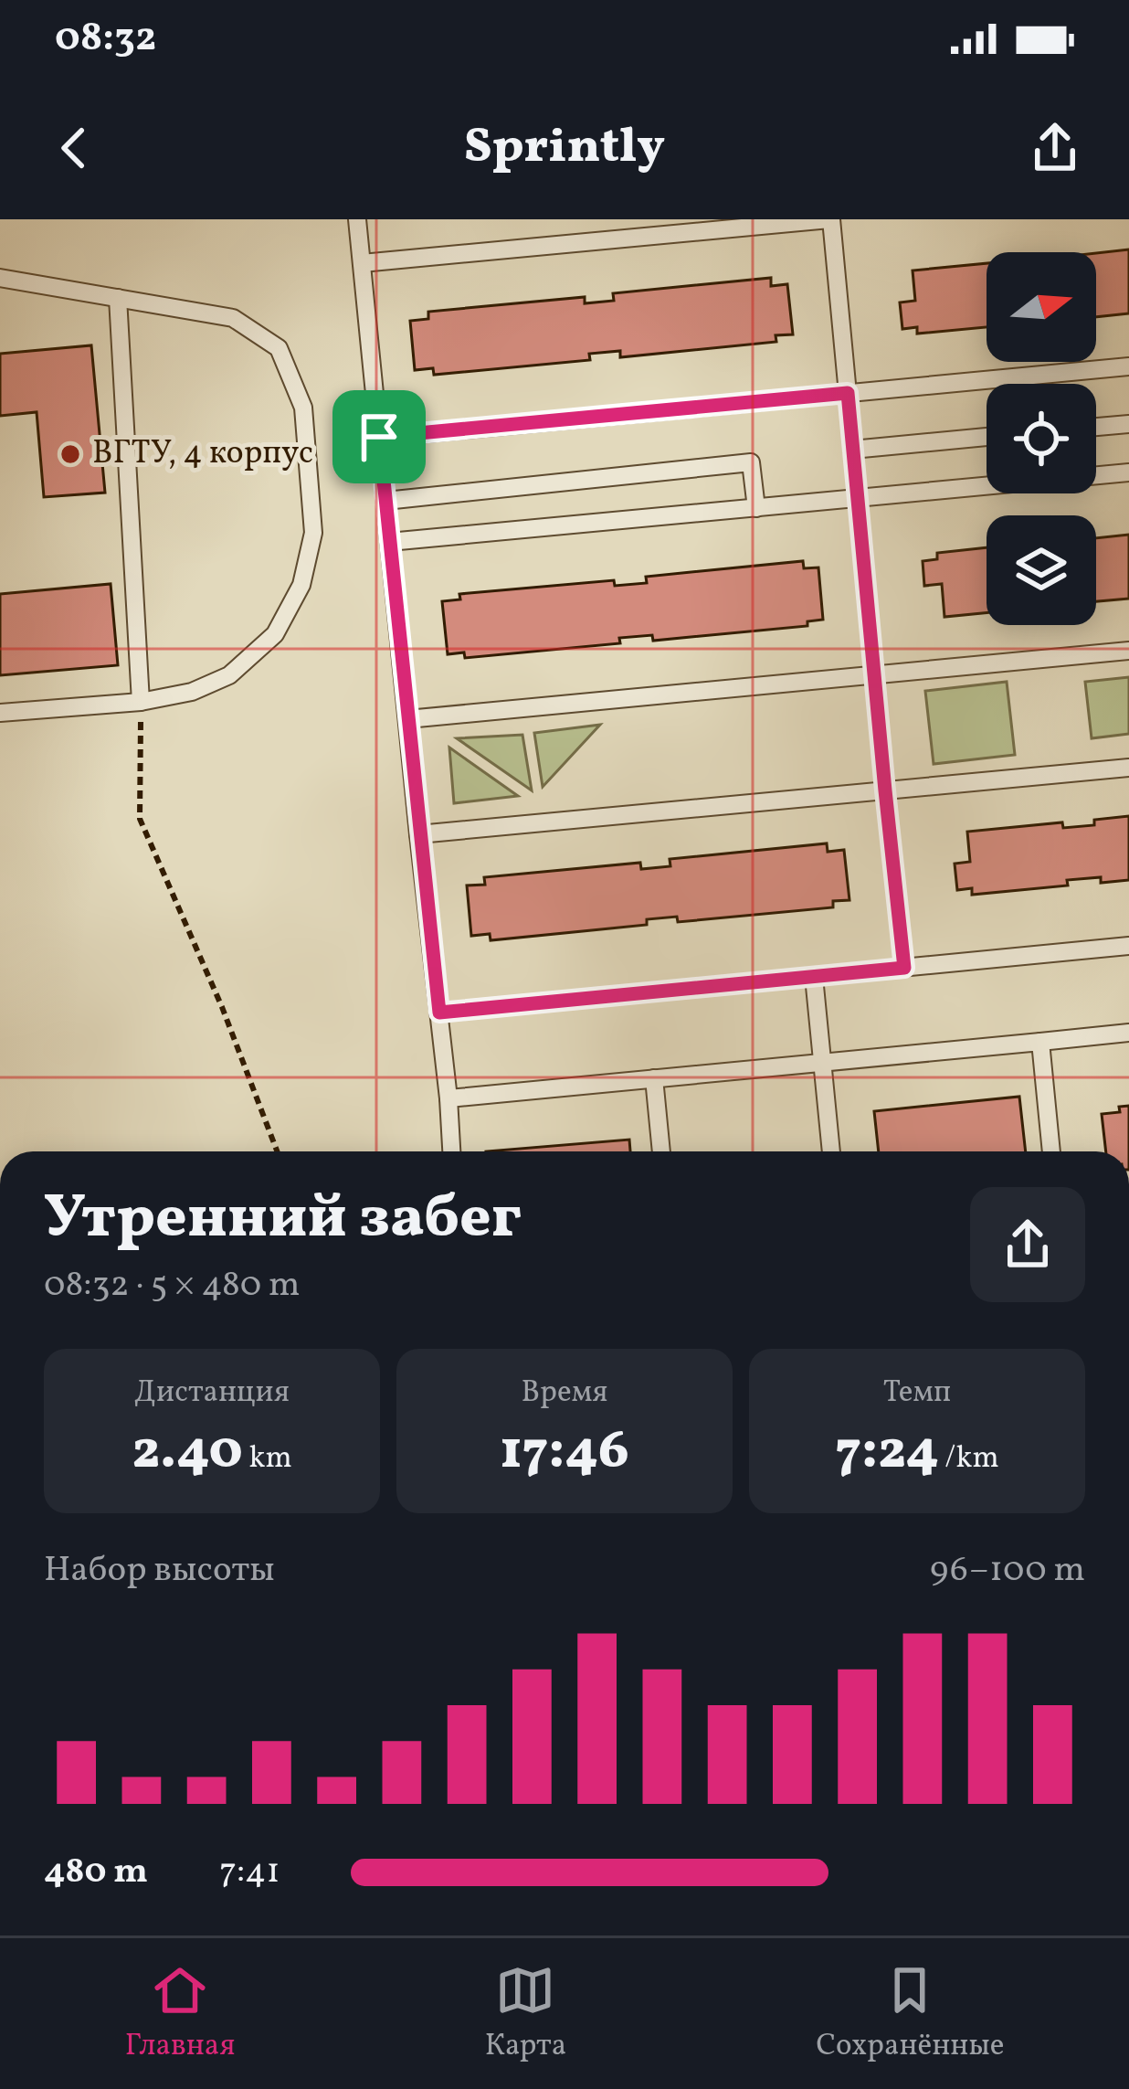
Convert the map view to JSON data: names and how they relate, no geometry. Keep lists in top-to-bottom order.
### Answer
{
  "places": ["ВГТУ, 4 корпус"],
  "north": "right",
  "page": {
    "status": "08:32",
    "header": "Sprintly",
    "heading": ["Утренний забег", "08:32 · 5 × 480 m"],
    "stats": [
      ["Дистанция", "2.40 km"],
      ["Время", "17:46"],
      ["Темп", "7:24 /km"]
    ],
    "chart": ["Набор высоты", "96–100 m"],
    "list": [
      {
        "name": "480 m",
        "note": "7:41"
      }
    ],
    "tabs": ["Главная", "Карта", "Сохранённые"]
  }
}
